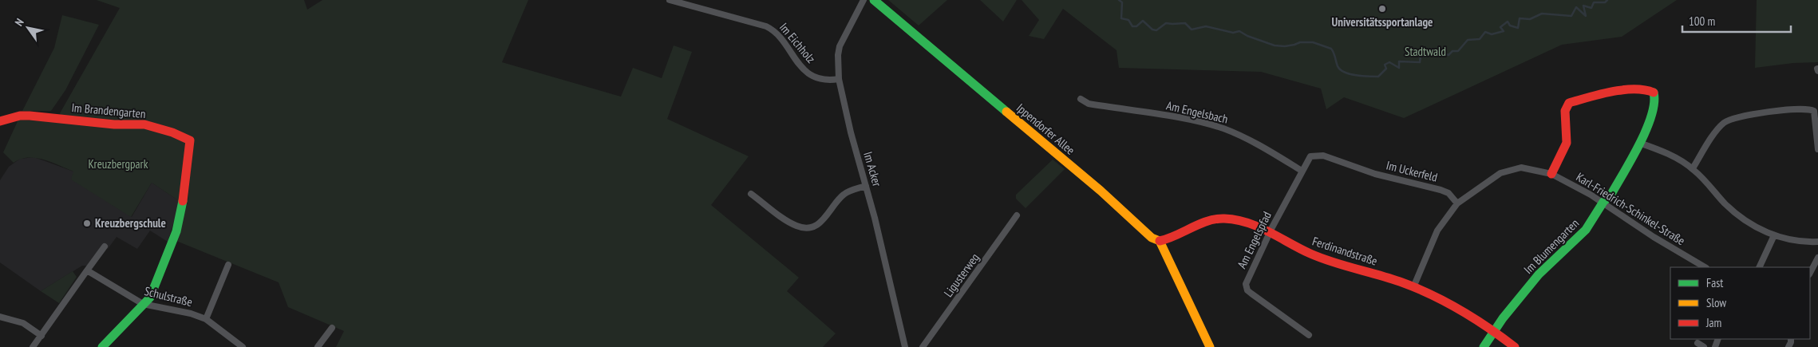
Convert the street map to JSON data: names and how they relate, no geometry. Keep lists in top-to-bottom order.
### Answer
{
  "streets": {
    "street": [
      "Im Eichholz",
      "Im Brandengarten",
      "Am Engelsbach",
      "Ippendorfer Allee",
      "Im Acker",
      "Im Uckerfeld",
      "Karl-Friedrich-Schinkel-Straße",
      "Am Engelspfad",
      "Im Blumengarten",
      "Ferdinandstraße",
      "Ligusterweg",
      "Schulstraße"
    ]
  },
  "crossings": [
    ["Im Eichholz", "Im Acker"],
    ["Im Brandengarten", "Schulstraße"],
    ["Am Engelsbach", "Am Engelspfad"],
    ["Ippendorfer Allee", "Ferdinandstraße"],
    ["Im Uckerfeld", "Karl-Friedrich-Schinkel-Straße"],
    ["Im Uckerfeld", "Am Engelspfad"],
    ["Karl-Friedrich-Schinkel-Straße", "Im Blumengarten"],
    ["Am Engelspfad", "Ferdinandstraße"],
    ["Im Blumengarten", "Ferdinandstraße"]
  ],
  "parks": ["Stadtwald", "Kreuzbergpark"],
  "places": ["Universitätssportanlage", "Kreuzbergschule"],
  "legend": ["Fast", "Slow", "Jam"],
  "scale_bar": "100 m",
  "north": "top left"
}
